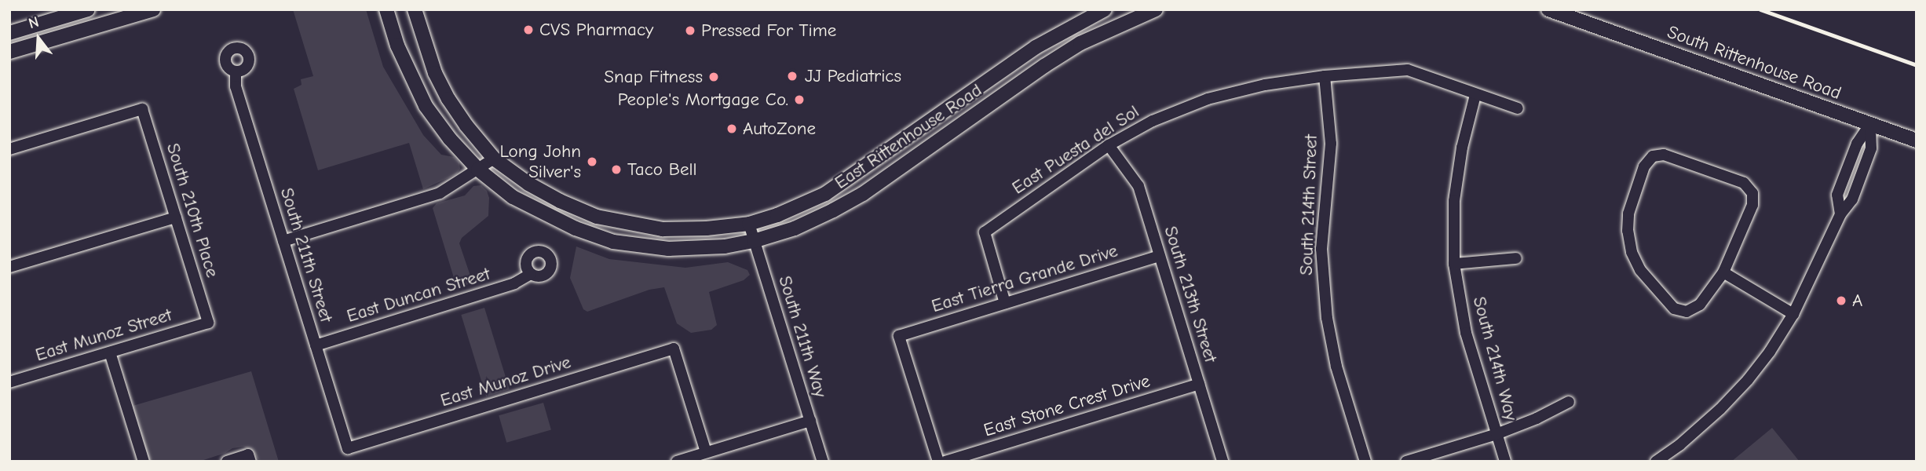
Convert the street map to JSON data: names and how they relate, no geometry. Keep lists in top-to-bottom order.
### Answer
{
  "streets": {
    "main road": ["South Rittenhouse Road", "East Rittenhouse Road"],
    "street": [
      "East Puesta del Sol",
      "South 214th Street",
      "South 210th Place",
      "South 211th Street",
      "East Tierra Grande Drive",
      "South 213th Street",
      "East Duncan Street",
      "East Munoz Street",
      "South 211th Way",
      "South 214th Way",
      "East Munoz Drive",
      "East Stone Crest Drive"
    ]
  },
  "crossings": [
    ["East Rittenhouse Road", "South 211th Way"],
    ["East Puesta del Sol", "South 214th Street"],
    ["East Puesta del Sol", "East Tierra Grande Drive"],
    ["East Puesta del Sol", "South 213th Street"],
    ["East Puesta del Sol", "South 214th Way"],
    ["South 210th Place", "East Munoz Street"],
    ["South 211th Street", "East Duncan Street"],
    ["South 211th Street", "East Munoz Drive"],
    ["East Tierra Grande Drive", "South 213th Street"],
    ["South 213th Street", "East Stone Crest Drive"]
  ],
  "places": [
    "CVS Pharmacy",
    "Pressed For Time",
    "JJ Pediatrics",
    "Snap Fitness",
    "People's Mortgage Co.",
    "AutoZone",
    "Long John Silver's",
    "Taco Bell",
    "A"
  ],
  "north": "top"
}
